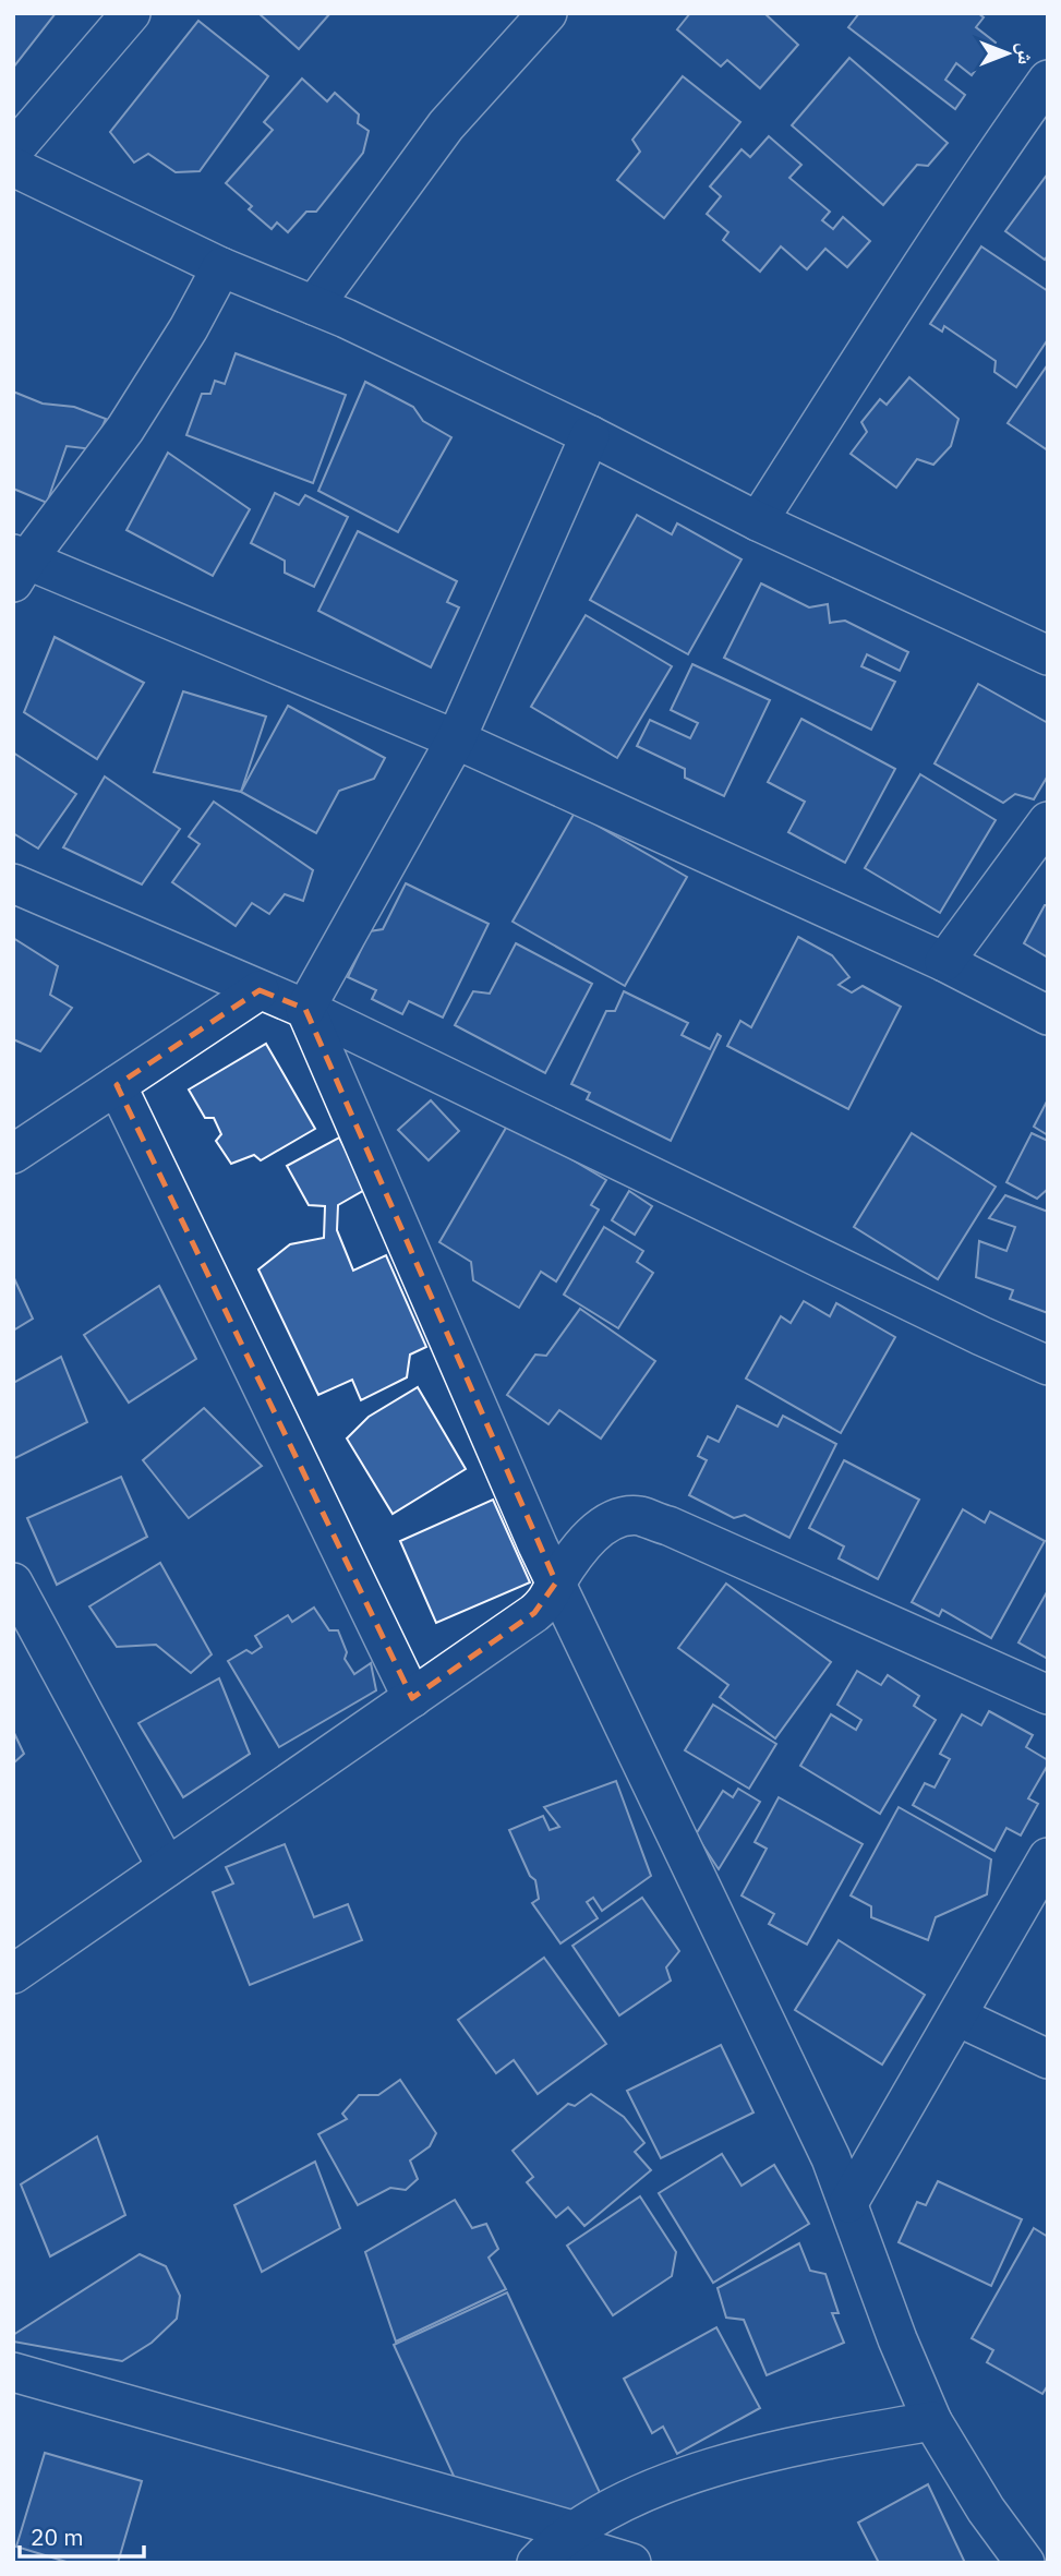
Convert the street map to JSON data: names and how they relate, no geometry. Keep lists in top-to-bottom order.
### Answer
{
  "scale_bar": "20 m",
  "north": "right"
}
